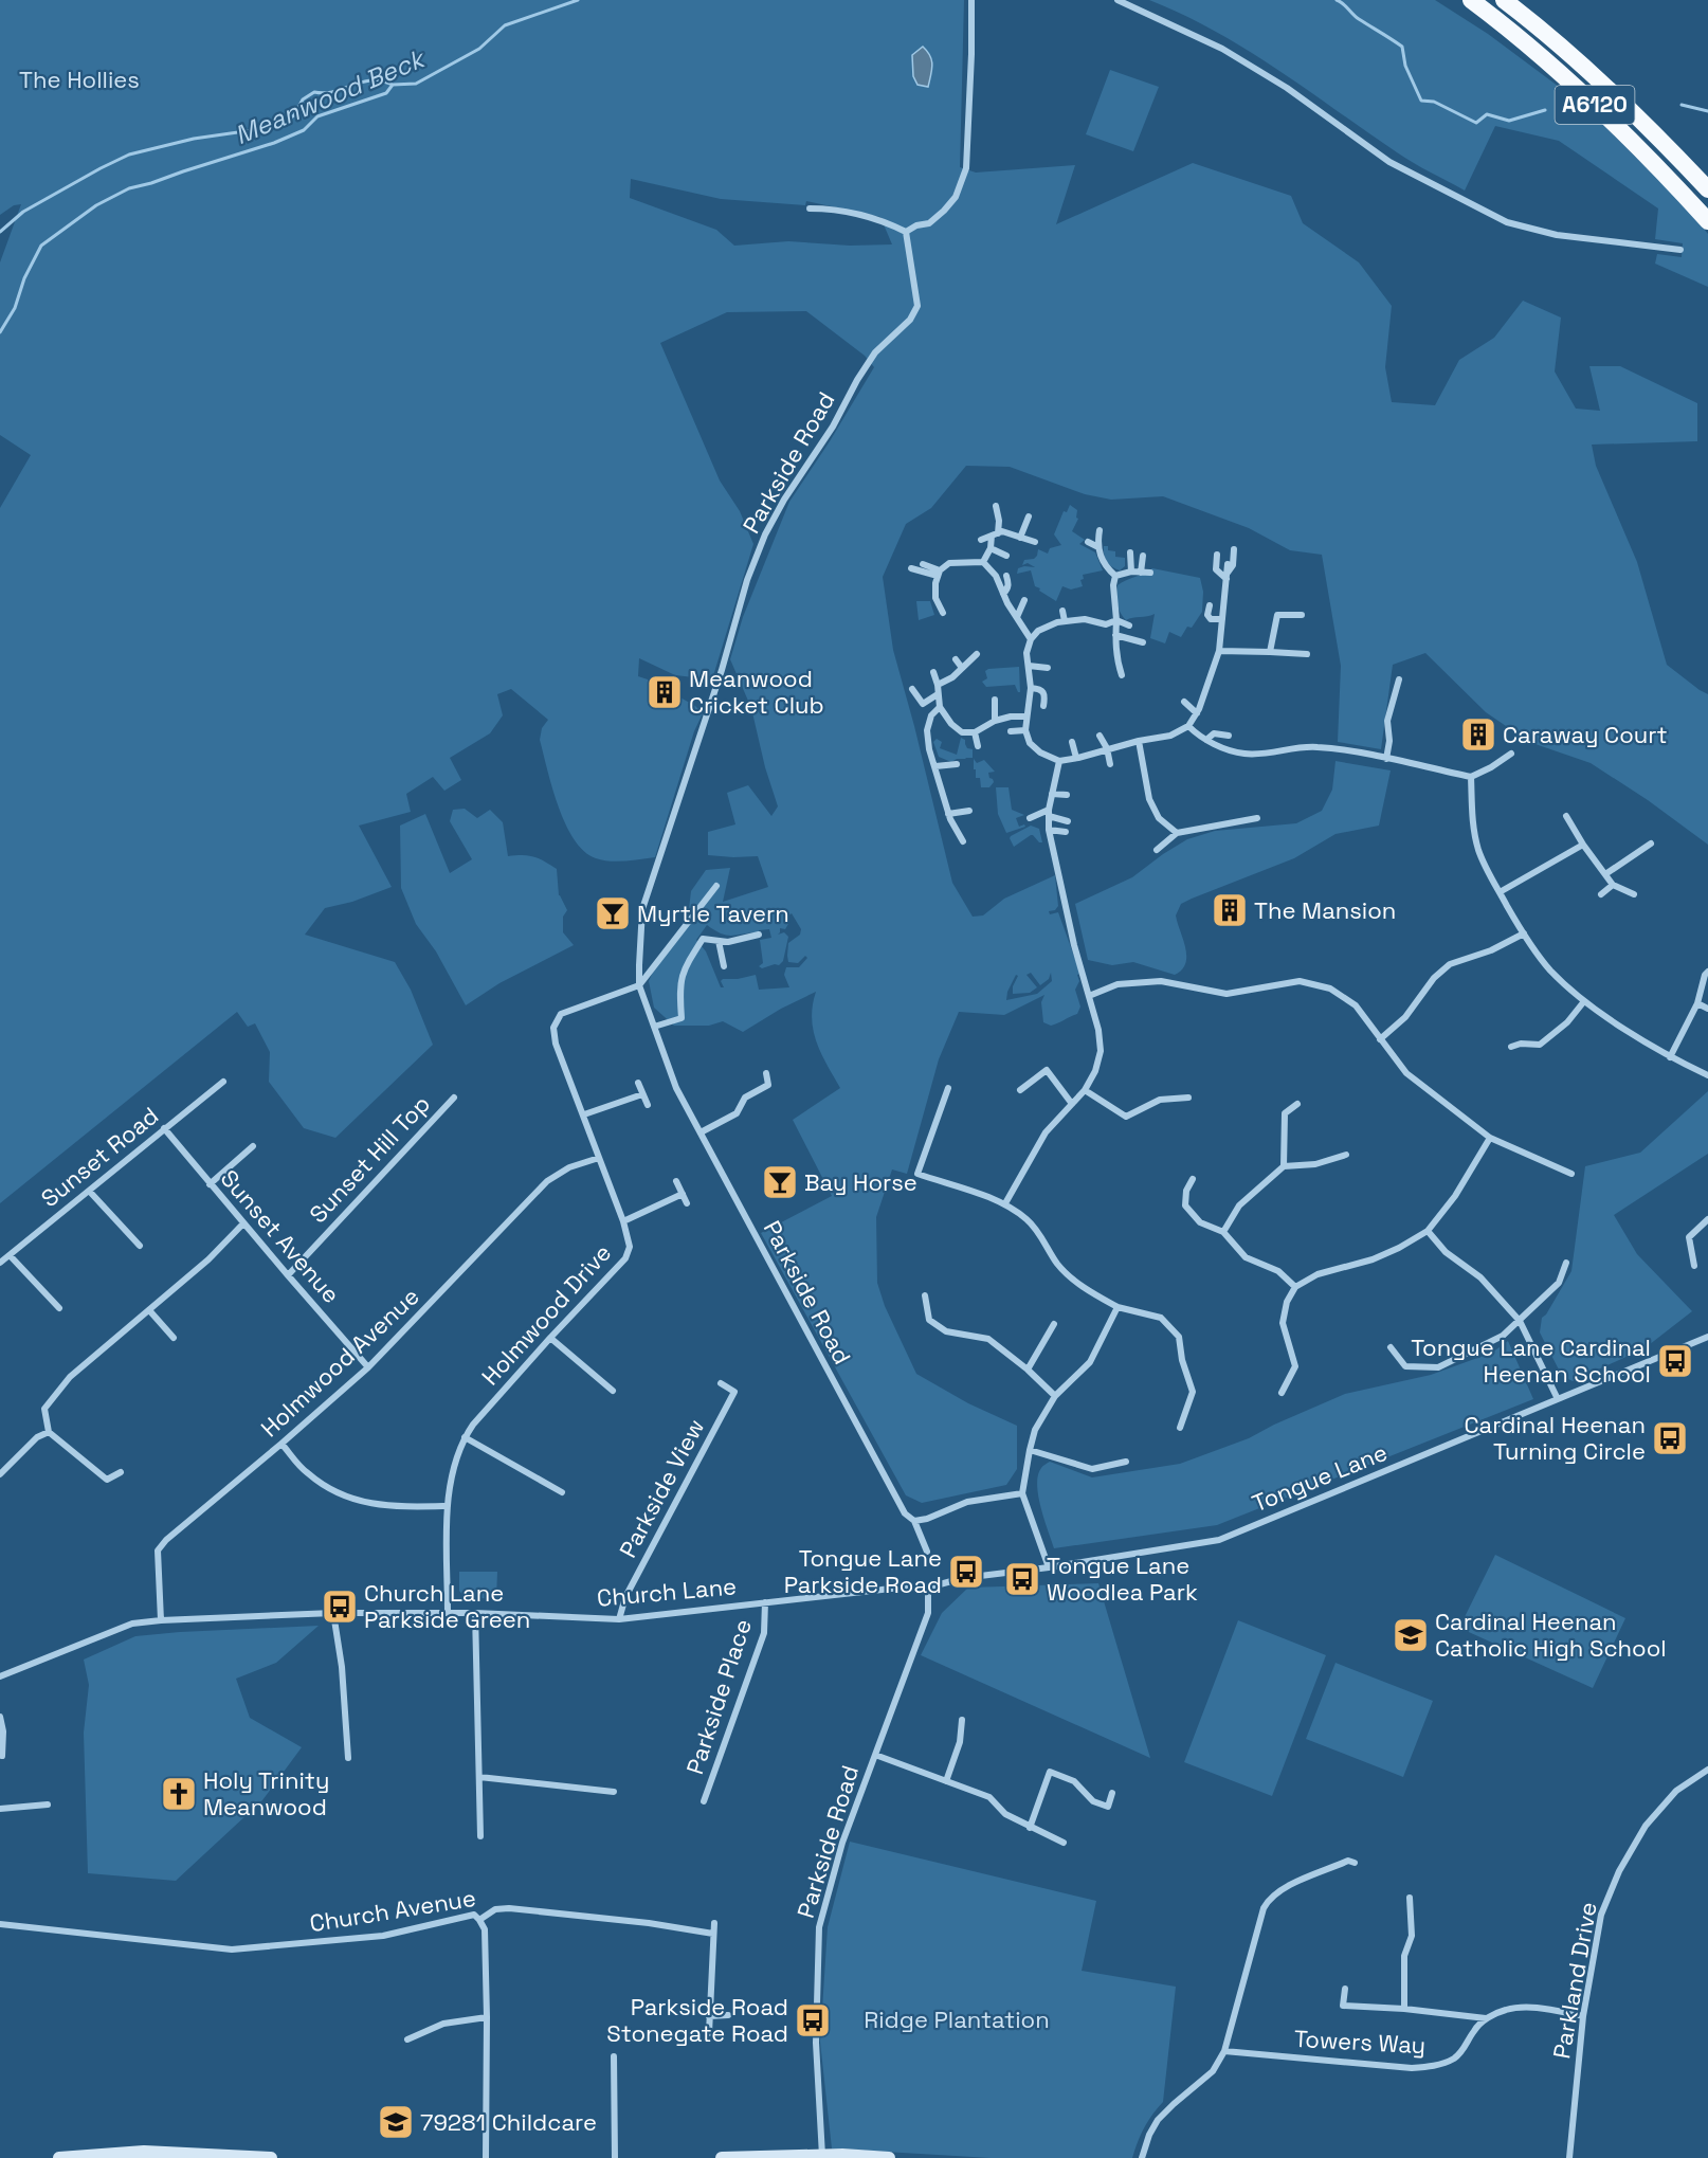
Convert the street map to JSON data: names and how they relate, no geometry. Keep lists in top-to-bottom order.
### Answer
{
  "streets": {
    "highway": ["A6120"],
    "street": [
      "Parkside Road",
      "Sunset Road",
      "Sunset Hill Top",
      "Sunset Avenue",
      "Holmwood Drive",
      "Holmwood Avenue",
      "Tongue Lane",
      "Parkside View",
      "Church Lane",
      "Parkside Place",
      "Church Avenue",
      "Parkland Drive",
      "Towers Way"
    ]
  },
  "crossings": [
    ["Parkside Road", "Holmwood Drive"],
    ["Parkside Road", "Tongue Lane"],
    ["Parkside Road", "Church Lane"],
    ["Sunset Road", "Sunset Avenue"],
    ["Sunset Hill Top", "Sunset Avenue"],
    ["Sunset Avenue", "Holmwood Avenue"],
    ["Holmwood Drive", "Holmwood Avenue"],
    ["Holmwood Drive", "Church Lane"],
    ["Holmwood Avenue", "Church Lane"],
    ["Tongue Lane", "Church Lane"],
    ["Parkside View", "Church Lane"],
    ["Church Lane", "Parkside Place"]
  ],
  "water": ["Meanwood Beck"],
  "parks": ["The Hollies", "Ridge Plantation"],
  "places": {
    "building": ["Meanwood Cricket Club", "Caraway Court", "The Mansion"],
    "bar": ["Myrtle Tavern", "Bay Horse"],
    "bus stop": [
      "Tongue Lane Cardinal Heenan School",
      "Cardinal Heenan Turning Circle",
      "Tongue Lane Parkside Road",
      "Tongue Lane Woodlea Park",
      "Church Lane Parkside Green",
      "Parkside Road Stonegate Road"
    ],
    "school or university": ["Cardinal Heenan Catholic High School", "79281 Childcare"],
    "church": ["Holy Trinity Meanwood"]
  }
}
